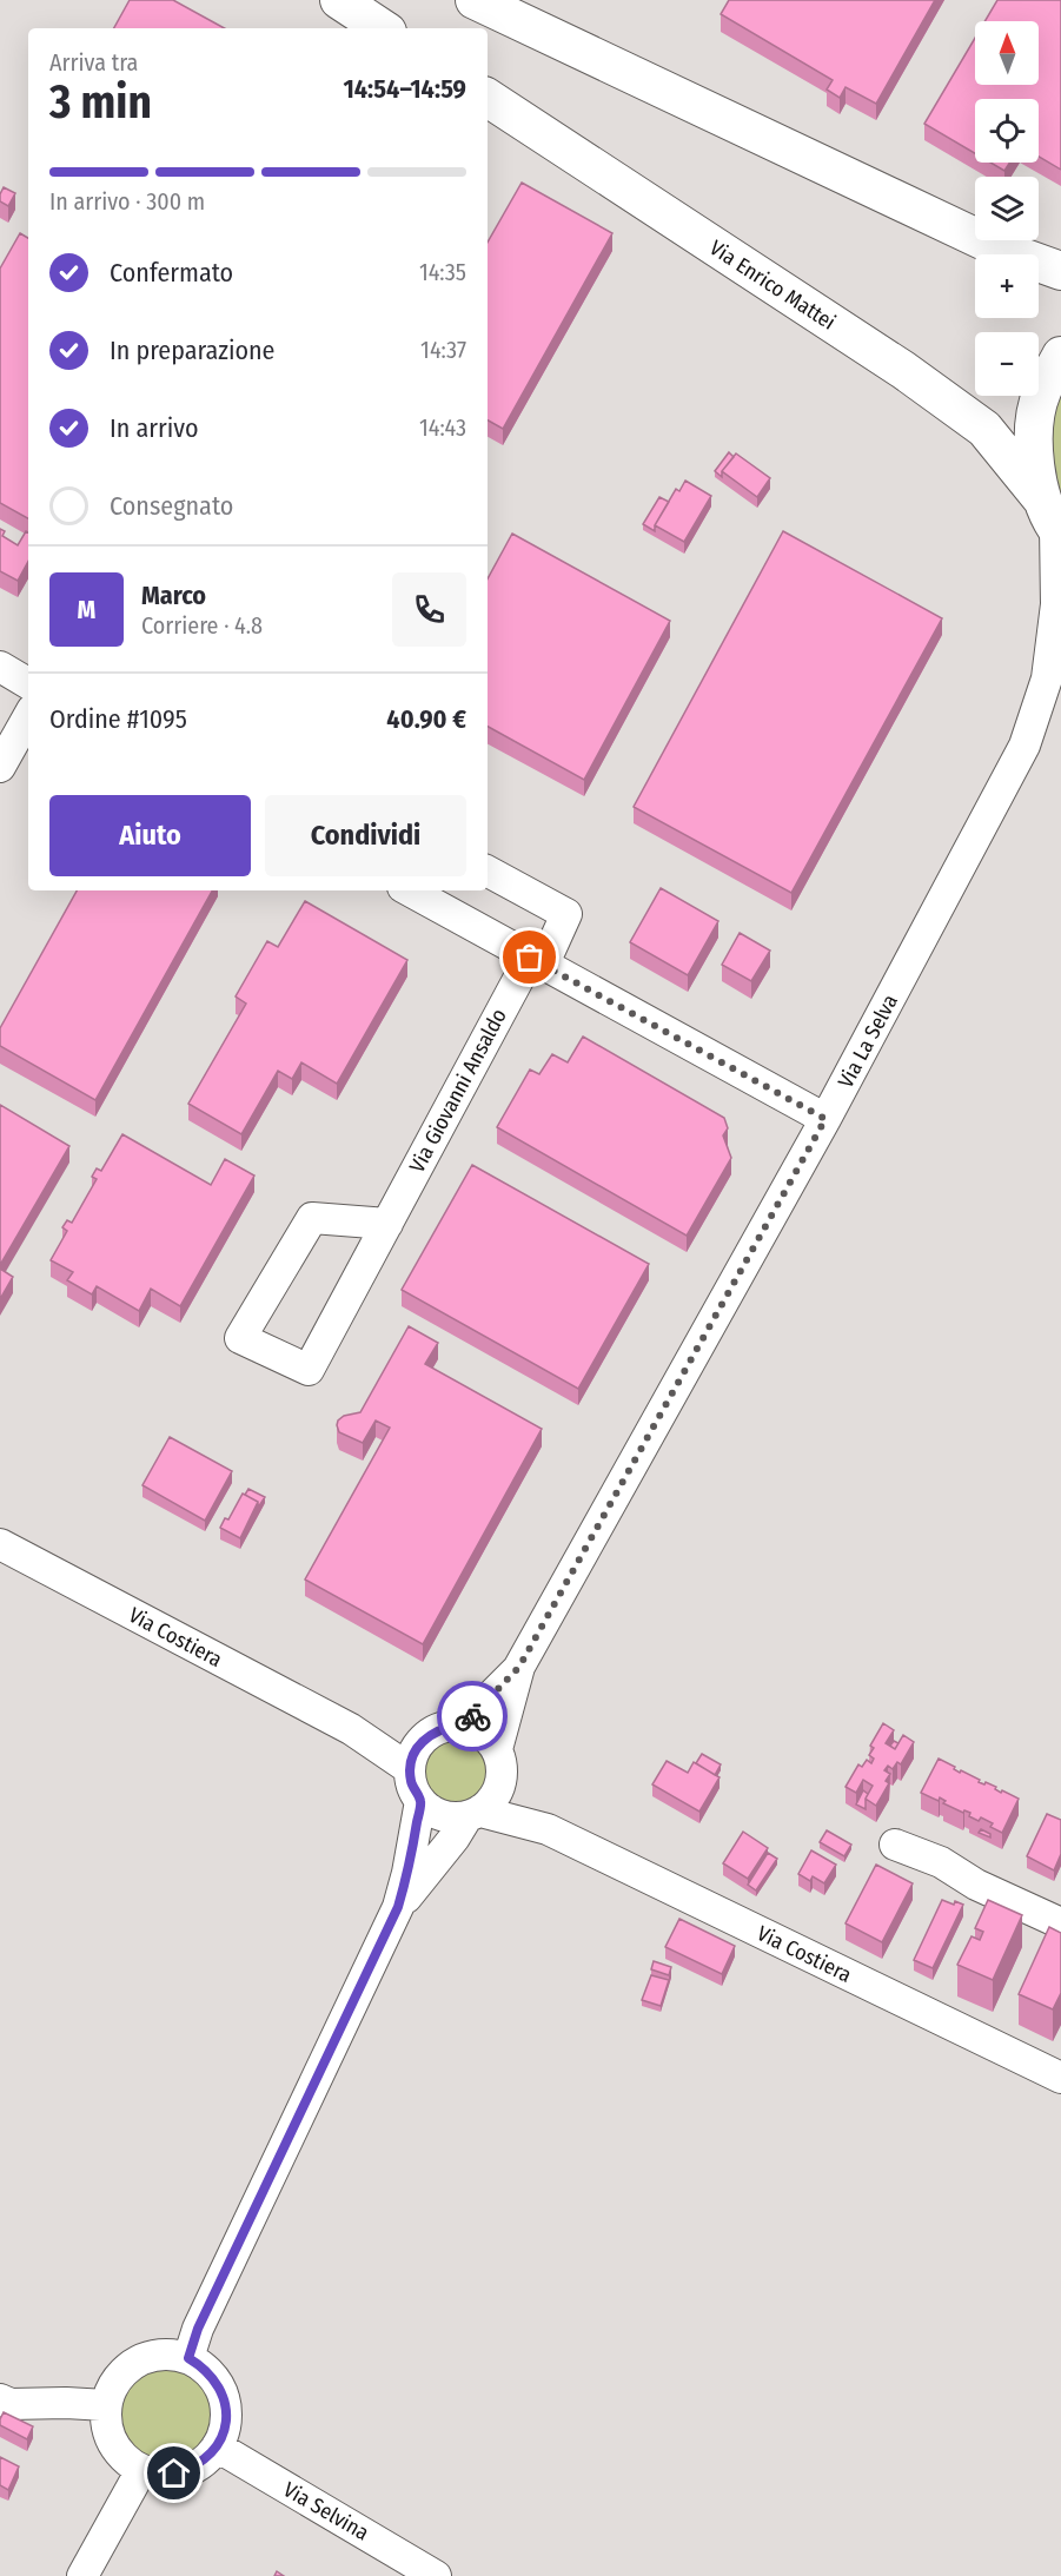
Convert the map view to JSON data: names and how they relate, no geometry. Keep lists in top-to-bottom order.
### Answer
{
  "streets": {
    "main road": ["Via Enrico Mattei"],
    "street": [
      "Via La Selva",
      "Via Giovanni Ansaldo",
      "Via Costiera",
      "Via Selvina"
    ]
  },
  "crossings": [
    ["Via Enrico Mattei", "Via La Selva"],
    ["Via La Selva", "Via Costiera"]
  ],
  "north": "top",
  "page": {
    "map_buttons": ["+", "−"],
    "heading": ["3 min", "Arriva tra", "14:54–14:59"],
    "panel": [
      "Marco",
      "Corriere · 4.8",
      "Ordine #1095",
      "40.90 €"
    ],
    "bar": "In arrivo · 300 m",
    "list": [
      ["Confermato", "14:35"],
      ["In preparazione", "14:37"],
      ["In arrivo", "14:43"],
      "Consegnato"
    ],
    "round": "M",
    "buttons": ["Aiuto", "Condividi"]
  }
}
